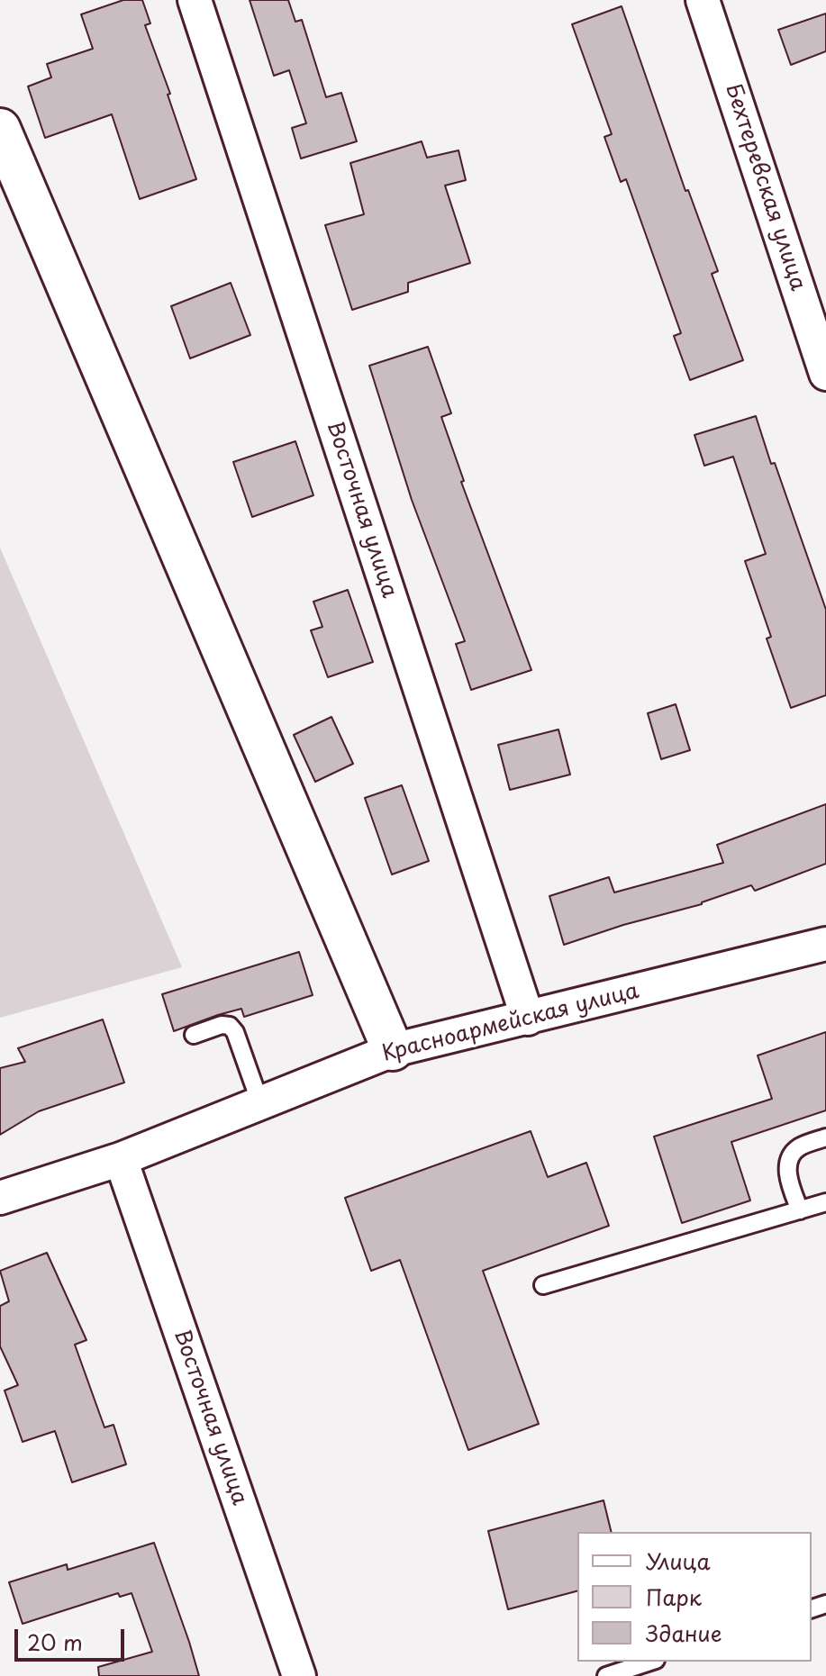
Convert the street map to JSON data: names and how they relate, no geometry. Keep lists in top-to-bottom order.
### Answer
{
  "streets": {
    "street": ["Бехтеревская улица", "Восточная улица", "Красноармейская улица"]
  },
  "crossings": [
    ["Восточная улица", "Красноармейская улица"]
  ],
  "legend": ["Улица", "Парк", "Здание"],
  "scale_bar": "20 m"
}
